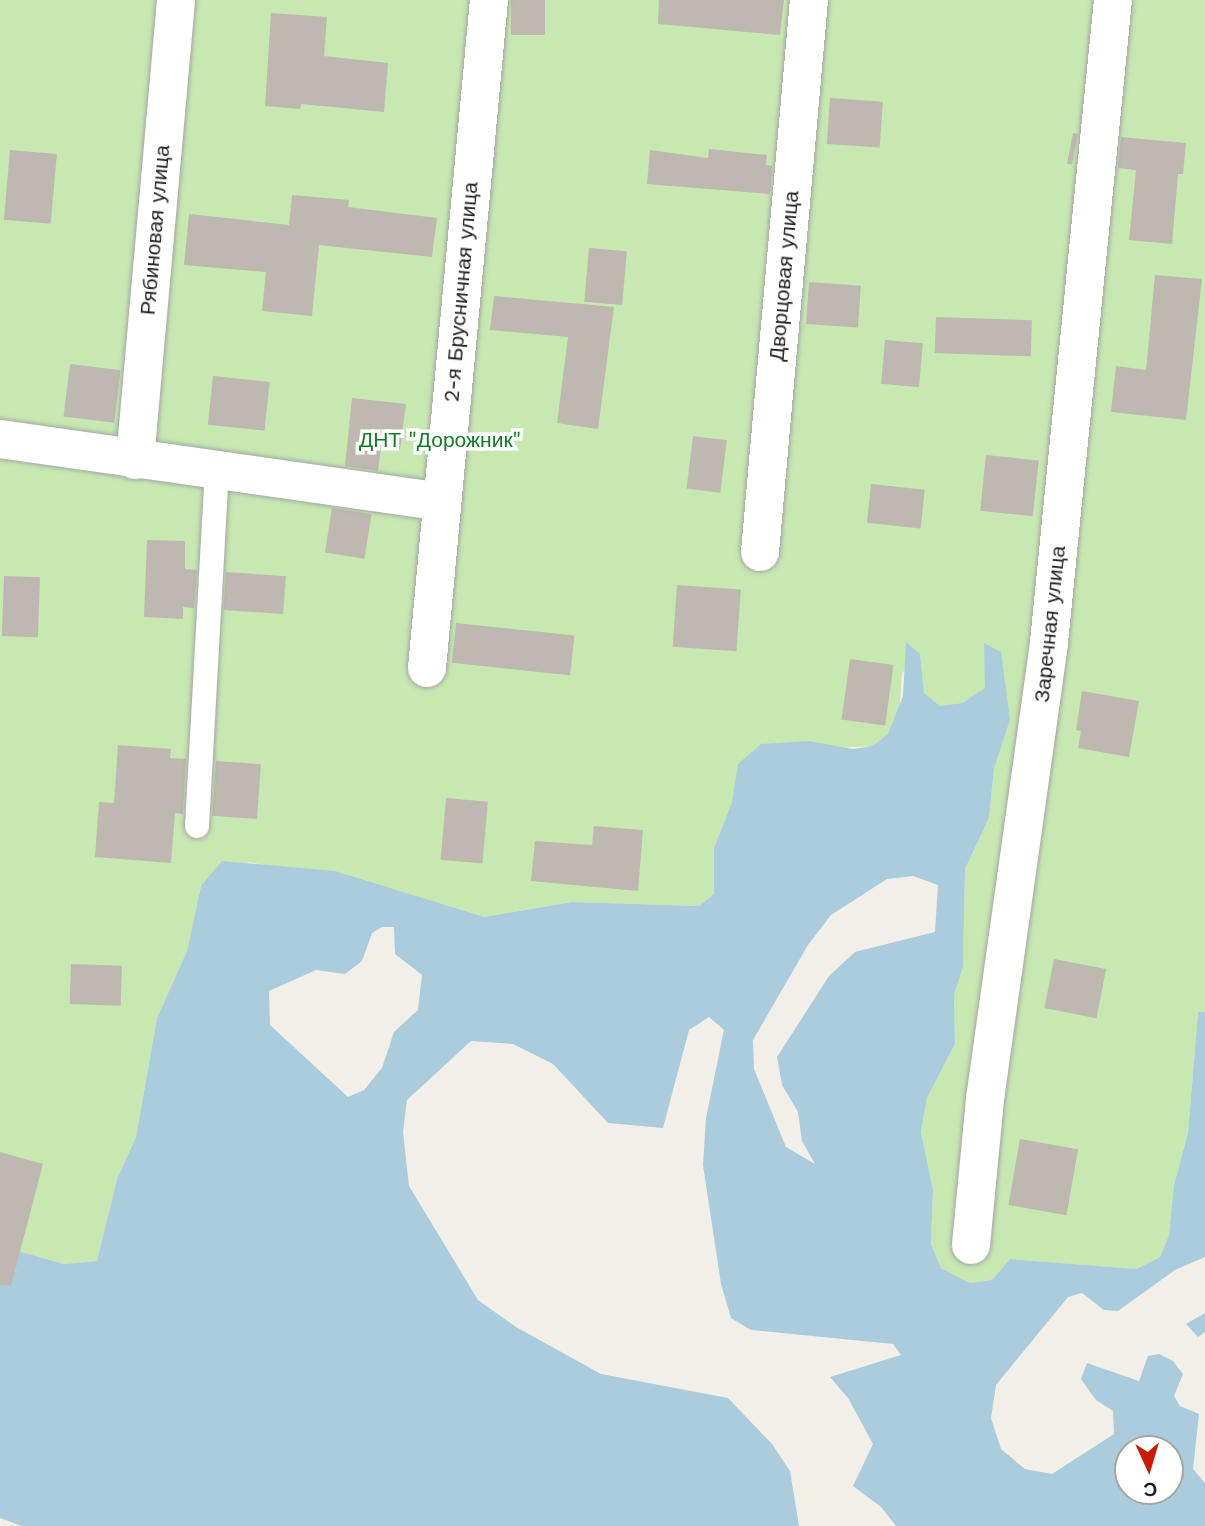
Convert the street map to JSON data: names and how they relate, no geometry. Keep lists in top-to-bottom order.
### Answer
{
  "streets": {
    "street": [
      "Рябиновая улица",
      "Дворцовая улица",
      "2-я Брусничная улица",
      "Заречная улица"
    ]
  },
  "parks": ["ДНТ \"Дорожник\""],
  "north": "bottom"
}
